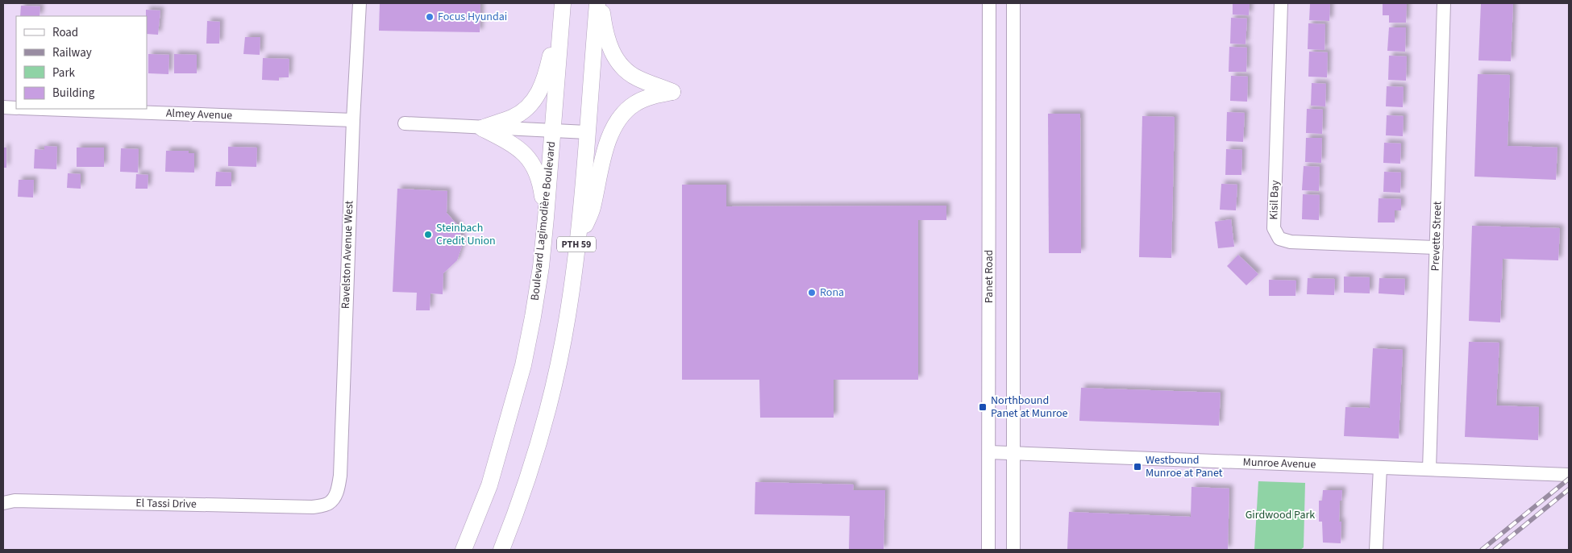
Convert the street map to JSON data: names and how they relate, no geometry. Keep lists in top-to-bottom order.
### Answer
{
  "streets": {
    "main road": ["Boulevard Lagimodière Boulevard", "PTH 59"],
    "street": [
      "Almey Avenue",
      "Kisil Bay",
      "Prevette Street",
      "Ravelston Avenue West",
      "Panet Road",
      "Munroe Avenue",
      "El Tassi Drive"
    ]
  },
  "crossings": [
    ["Almey Avenue", "Ravelston Avenue West"],
    ["Kisil Bay", "Prevette Street"],
    ["Prevette Street", "Munroe Avenue"],
    ["Ravelston Avenue West", "El Tassi Drive"],
    ["Panet Road", "Munroe Avenue"]
  ],
  "parks": ["Girdwood Park"],
  "places": {
    "other": ["Focus Hyundai", "Steinbach Credit Union", "Rona"],
    "transit": ["Northbound Panet at Munroe", "Westbound Munroe at Panet"]
  },
  "legend": [
    "Road",
    "Railway",
    "Park",
    "Building"
  ]
}
